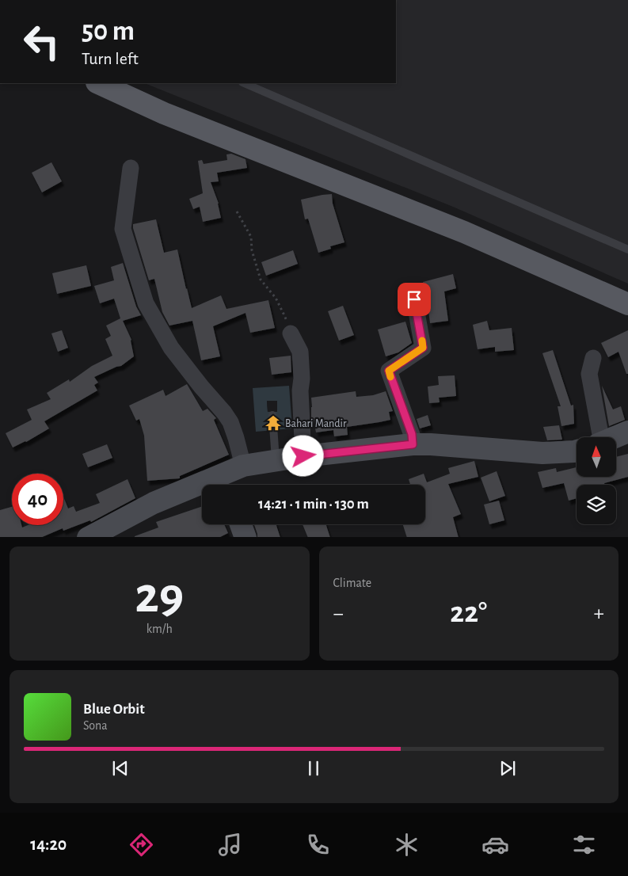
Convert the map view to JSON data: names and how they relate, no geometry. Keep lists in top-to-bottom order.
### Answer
{
  "places": {
    "temple": ["Bahari Mandir"]
  },
  "north": "top",
  "page": {
    "turn": ["50 m", "Turn left"],
    "limit": "40",
    "trip": "14:21 · 1 min · 130 m",
    "tile": [
      ["29", "km/h"],
      "Climate"
    ],
    "heat": ["−", "22°", "+"],
    "song": ["Blue Orbit", "Sona"],
    "tabs": "14:20"
  }
}
